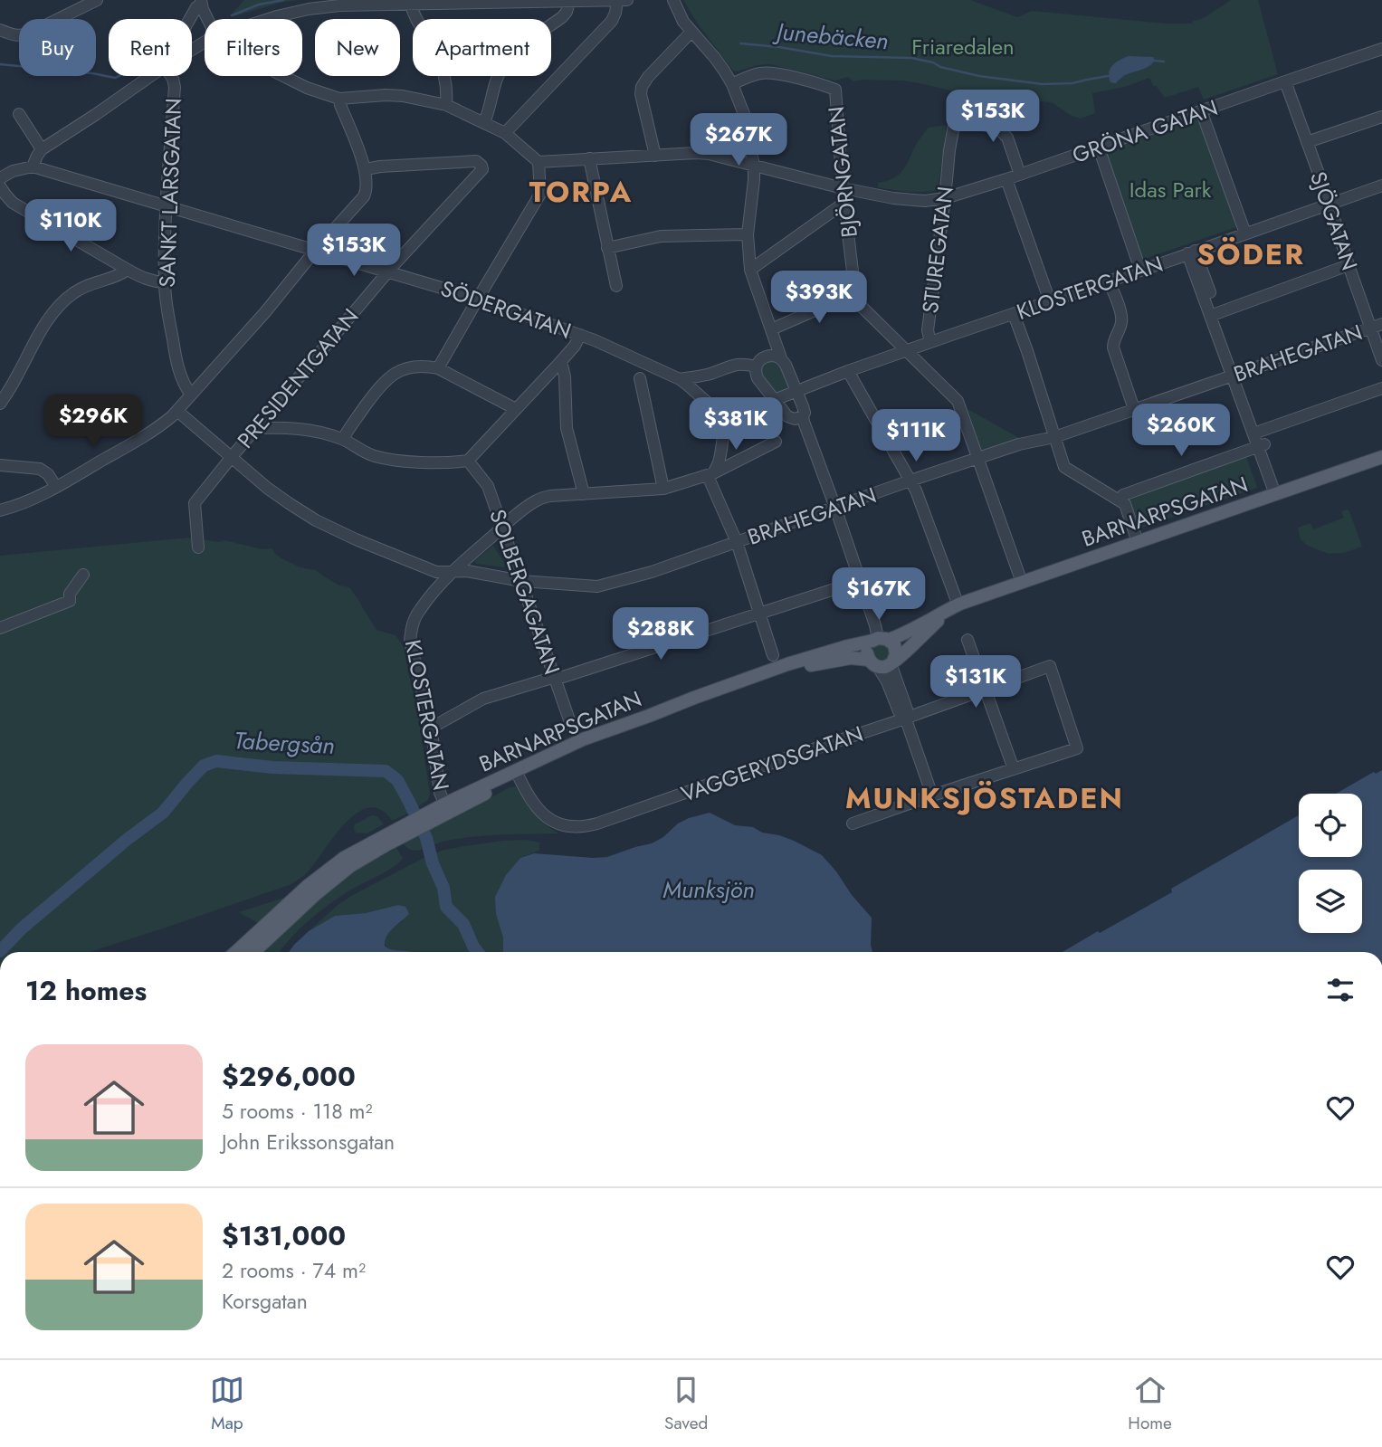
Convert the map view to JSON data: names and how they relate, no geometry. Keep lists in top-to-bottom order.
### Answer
{
  "streets": {
    "main road": ["BARNARPSGATAN"],
    "street": [
      "GRÖNA GATAN",
      "BJÖRNGATAN",
      "SANKT LARSGATAN",
      "SJÖGATAN",
      "STUREGATAN",
      "KLOSTERGATAN",
      "SÖDERGATAN",
      "BRAHEGATAN",
      "PRESIDENTGATAN",
      "SOLBERGAGATAN",
      "VAGGERYDSGATAN"
    ]
  },
  "crossings": [
    ["GRÖNA GATAN", "BJÖRNGATAN"],
    ["GRÖNA GATAN", "SJÖGATAN"],
    ["GRÖNA GATAN", "STUREGATAN"],
    ["BJÖRNGATAN", "KLOSTERGATAN"],
    ["BJÖRNGATAN", "BRAHEGATAN"],
    ["SANKT LARSGATAN", "SÖDERGATAN"],
    ["SJÖGATAN", "KLOSTERGATAN"],
    ["SJÖGATAN", "BRAHEGATAN"],
    ["STUREGATAN", "KLOSTERGATAN"],
    ["KLOSTERGATAN", "SÖDERGATAN"],
    ["KLOSTERGATAN", "BRAHEGATAN"],
    ["KLOSTERGATAN", "BARNARPSGATAN"],
    ["KLOSTERGATAN", "SOLBERGAGATAN"],
    ["SÖDERGATAN", "PRESIDENTGATAN"],
    ["BRAHEGATAN", "PRESIDENTGATAN"],
    ["BRAHEGATAN", "SOLBERGAGATAN"],
    ["BARNARPSGATAN", "VAGGERYDSGATAN"]
  ],
  "districts": ["TORPA", "SÖDER", "MUNKSJÖSTADEN"],
  "water": ["Junebäcken", "Tabergsån", "Munksjön"],
  "parks": ["Friaredalen", "Idas Park"],
  "page": {
    "chip": [
      "Buy",
      "Rent",
      "Filters",
      "New",
      "Apartment"
    ],
    "price": [
      "$153K",
      "$267K",
      "$110K",
      "$153K",
      "$393K",
      "$296K",
      "$381K",
      "$260K",
      "$111K",
      "$167K",
      "$288K",
      "$131K"
    ],
    "heading": "12 homes",
    "list": [
      {
        "name": "$296,000",
        "note": "5 rooms · 118 m² · John Erikssonsgatan"
      },
      {
        "name": "$131,000",
        "note": "2 rooms · 74 m² · Korsgatan"
      }
    ],
    "tabs": ["Map", "Saved", "Home"]
  }
}
